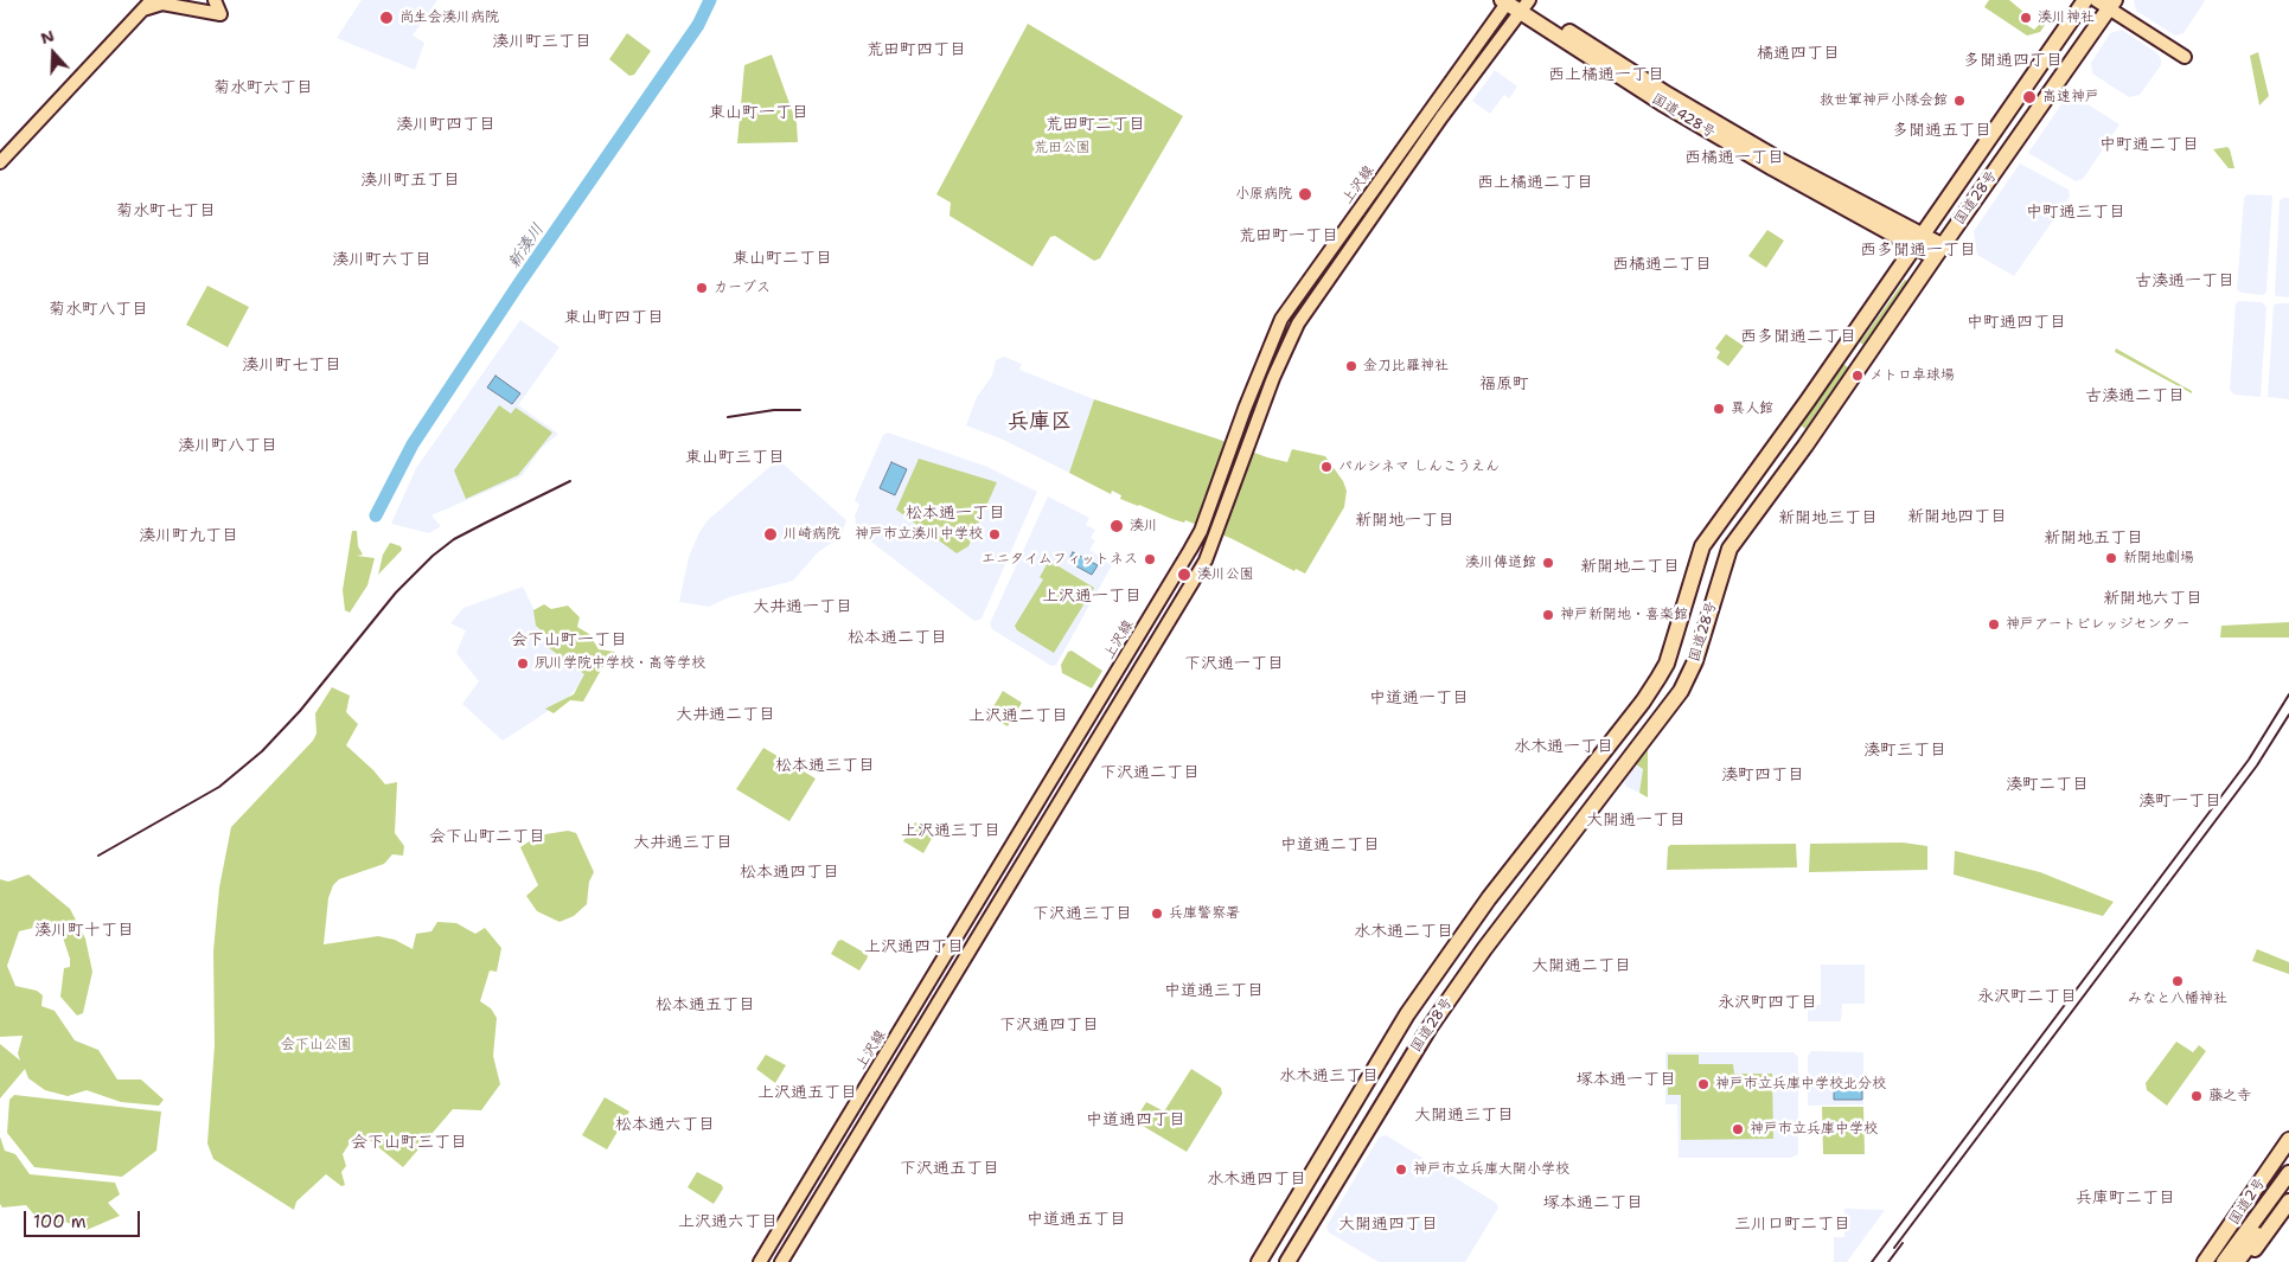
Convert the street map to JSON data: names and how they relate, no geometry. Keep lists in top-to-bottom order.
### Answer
{
  "streets": {
    "highway": ["国道428号", "国道28号", "国道2号"],
    "main road": ["上沢線"]
  },
  "crossings": [
    ["国道428号", "上沢線"],
    ["国道428号", "国道28号"]
  ],
  "districts": [
    "湊川町三丁目",
    "荒田町四丁目",
    "橘通四丁目",
    "多聞通四丁目",
    "西上橘通一丁目",
    "菊水町六丁目",
    "東山町一丁目",
    "湊川町四丁目",
    "荒田町二丁目",
    "多聞通五丁目",
    "中町通二丁目",
    "西橘通一丁目",
    "湊川町五丁目",
    "西上橘通二丁目",
    "菊水町七丁目",
    "中町通三丁目",
    "荒田町一丁目",
    "西多聞通一丁目",
    "東山町二丁目",
    "湊川町六丁目",
    "西橘通二丁目",
    "古湊通一丁目",
    "菊水町八丁目",
    "東山町四丁目",
    "中町通四丁目",
    "西多聞通二丁目",
    "湊川町七丁目",
    "福原町",
    "古湊通二丁目",
    "兵庫区",
    "湊川町八丁目",
    "東山町三丁目",
    "松本通一丁目",
    "新開地四丁目",
    "新開地三丁目",
    "新開地一丁目",
    "湊川町九丁目",
    "新開地五丁目",
    "新開地二丁目",
    "上沢通一丁目",
    "新開地六丁目",
    "大井通一丁目",
    "松本通二丁目",
    "会下山町一丁目",
    "下沢通一丁目",
    "中道通一丁目",
    "大井通二丁目",
    "上沢通二丁目",
    "水木通一丁目",
    "湊町三丁目",
    "松本通三丁目",
    "下沢通二丁目",
    "湊町四丁目",
    "湊町二丁目",
    "湊町一丁目",
    "大開通一丁目",
    "上沢通三丁目",
    "会下山町二丁目",
    "大井通三丁目",
    "中道通二丁目",
    "松本通四丁目",
    "下沢通三丁目",
    "湊川町十丁目",
    "水木通二丁目",
    "上沢通四丁目",
    "大開通二丁目",
    "中道通三丁目",
    "永沢町二丁目",
    "永沢町四丁目",
    "松本通五丁目",
    "下沢通四丁目",
    "水木通三丁目",
    "塚本通一丁目",
    "上沢通五丁目",
    "大開通三丁目",
    "中道通四丁目",
    "松本通六丁目",
    "会下山町三丁目",
    "下沢通五丁目",
    "水木通四丁目",
    "兵庫町二丁目",
    "塚本通二丁目",
    "中道通五丁目",
    "上沢通六丁目",
    "大開通四丁目",
    "三川口町二丁目"
  ],
  "water": ["新湊川"],
  "parks": ["荒田公園", "会下山公園"],
  "places": [
    "尚生会湊川病院",
    "湊川神社",
    "高速神戸",
    "救世軍神戸小隊会館",
    "小原病院",
    "カーブス",
    "金刀比羅神社",
    "メトロ卓球場",
    "異人館",
    "パルシネマ しんこうえん",
    "湊川",
    "川崎病院",
    "神戸市立湊川中学校",
    "新開地劇場",
    "エニタイムフィットネス",
    "湊川傳道館",
    "湊川公園",
    "神戸新開地・喜楽館",
    "神戸アートビレッジセンター",
    "夙川学院中学校・高等学校",
    "兵庫警察署",
    "みなと八幡神社",
    "神戸市立兵庫中学校北分校",
    "藤之寺",
    "神戸市立兵庫中学校",
    "神戸市立兵庫大開小学校"
  ],
  "scale_bar": "100 m",
  "north": "top"
}
